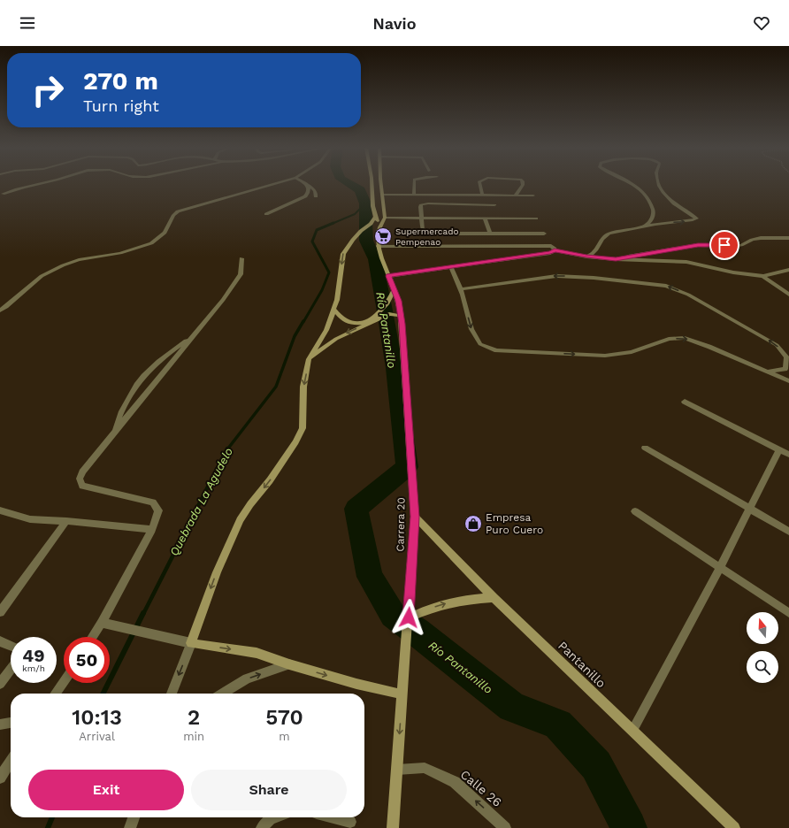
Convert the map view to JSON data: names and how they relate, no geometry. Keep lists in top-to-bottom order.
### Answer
{
  "streets": {
    "main road": ["Carrera 20", "Pantanillo"],
    "street": ["Calle 26"]
  },
  "crossings": [
    ["Carrera 20", "Pantanillo"],
    ["Carrera 20", "Calle 26"]
  ],
  "one_way": ["Calle 26"],
  "water": ["Río Pantanillo", "Quebrada La Agudelo"],
  "places": {
    "supermarket": ["Supermercado Pempenao"],
    "shop": ["Empresa Puro Cuero"]
  },
  "north": "top",
  "page": {
    "header": "Navio",
    "turn": ["270 m", "Turn right"],
    "speed": "49 km/h",
    "limit": "50",
    "eta": [
      "10:13",
      "Arrival",
      "2",
      "min",
      "570",
      "m"
    ],
    "buttons": ["Exit", "Share"]
  }
}
